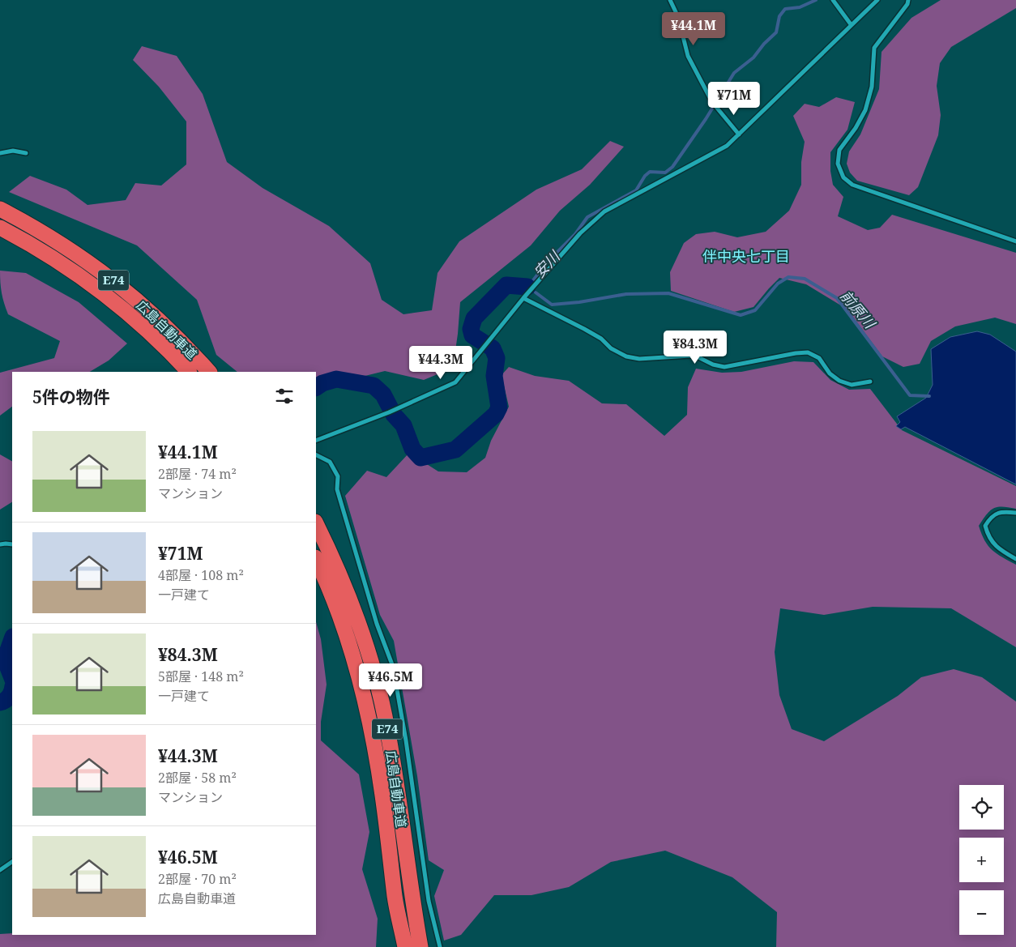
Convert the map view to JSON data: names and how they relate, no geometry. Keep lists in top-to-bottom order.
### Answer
{
  "streets": {
    "highway": ["E74", "広島自動車道"]
  },
  "districts": ["伴中央七丁目"],
  "water": ["安川", "前原川"],
  "page": {
    "price": [
      "¥44.1M",
      "¥71M",
      "¥84.3M",
      "¥44.3M",
      "¥46.5M"
    ],
    "heading": "5件の物件",
    "list": [
      {
        "name": "¥44.1M",
        "note": "2部屋 · 74 m² · マンション"
      },
      {
        "name": "¥71M",
        "note": "4部屋 · 108 m² · 一戸建て"
      },
      {
        "name": "¥84.3M",
        "note": "5部屋 · 148 m² · 一戸建て"
      },
      {
        "name": "¥44.3M",
        "note": "2部屋 · 58 m² · マンション"
      },
      {
        "name": "¥46.5M",
        "note": "2部屋 · 70 m² · 広島自動車道"
      }
    ],
    "map_buttons": ["+", "−"]
  }
}
